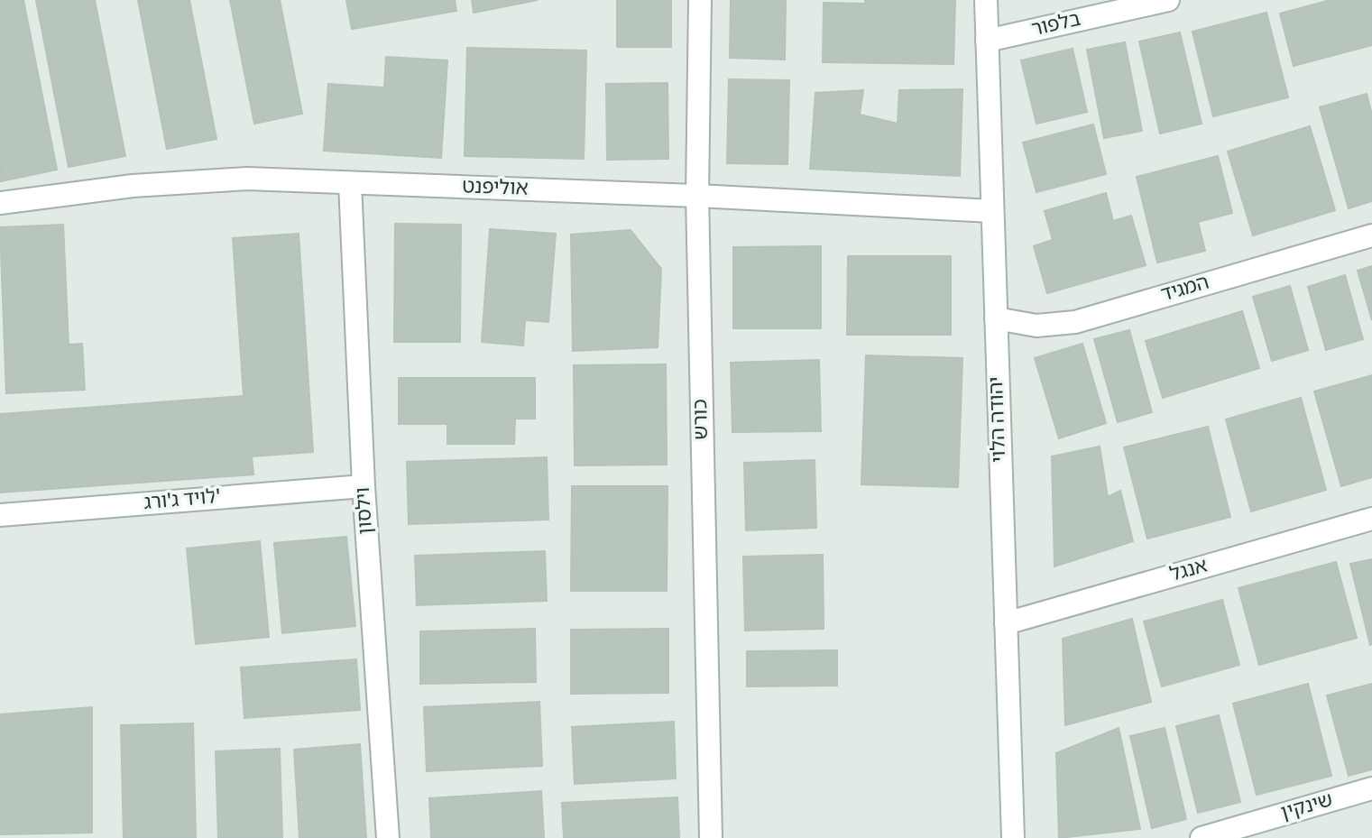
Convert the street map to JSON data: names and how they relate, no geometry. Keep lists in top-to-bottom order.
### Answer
{
  "streets": {
    "street": [
      "בלפור",
      "אוליפנט",
      "המגיד",
      "כורש",
      "יהודה הלוי",
      "לויד ג'ורג'",
      "וילסון",
      "אנגל",
      "שינקין"
    ]
  },
  "crossings": [
    ["בלפור", "יהודה הלוי"],
    ["אוליפנט", "כורש"],
    ["אוליפנט", "יהודה הלוי"],
    ["אוליפנט", "וילסון"],
    ["המגיד", "יהודה הלוי"],
    ["יהודה הלוי", "אנגל"],
    ["לויד ג'ורג'", "וילסון"]
  ]
}
